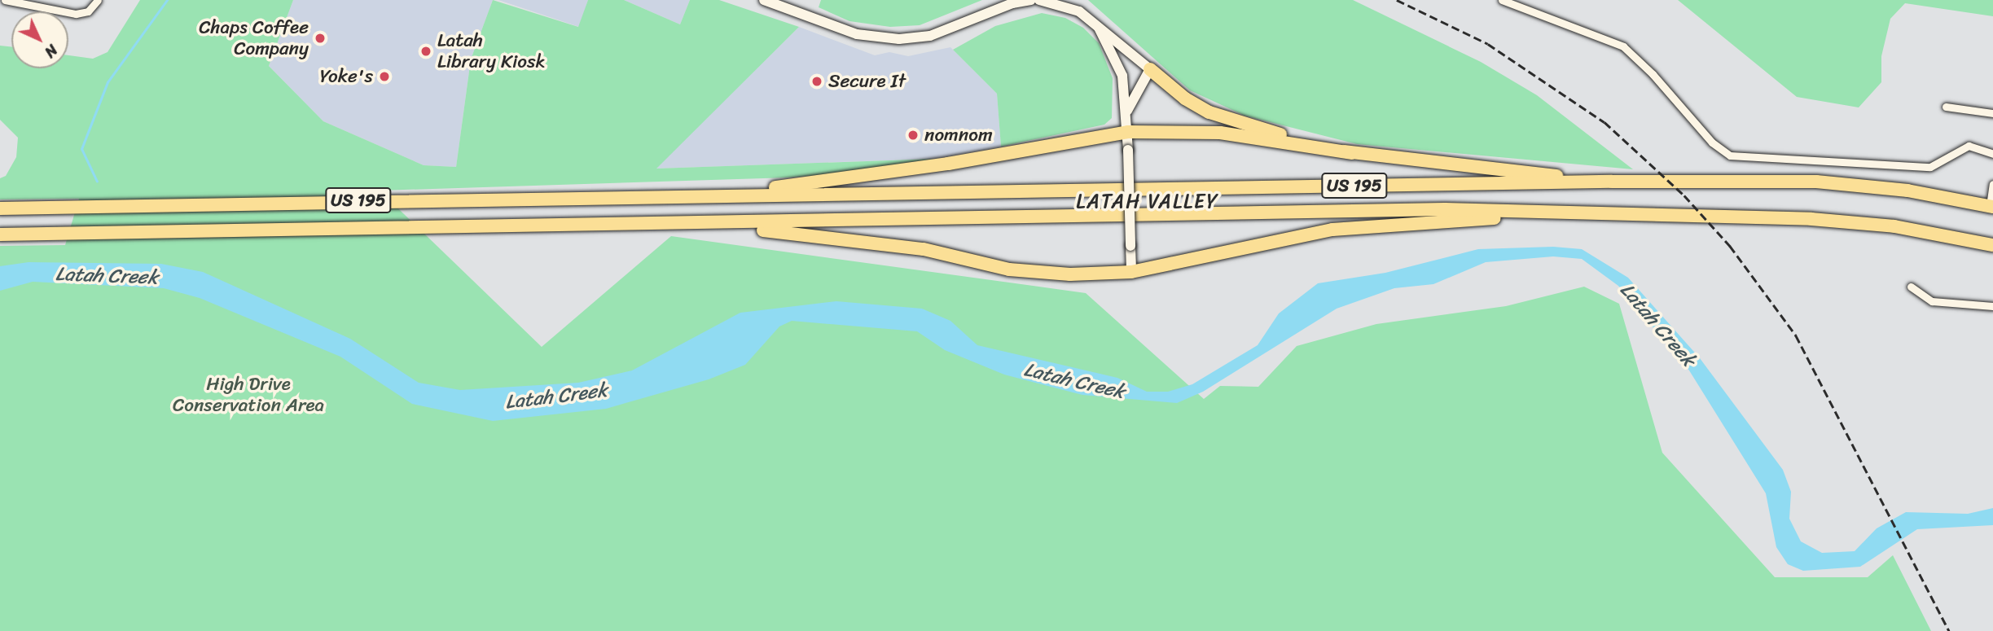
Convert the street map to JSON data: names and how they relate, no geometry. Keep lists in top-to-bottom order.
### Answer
{
  "streets": {
    "highway": ["US 195"]
  },
  "districts": ["LATAH VALLEY"],
  "water": ["Latah Creek"],
  "parks": ["High Drive Conservation Area"],
  "places": [
    "Chaps Coffee Company",
    "Latah Library Kiosk",
    "Yoke's",
    "Secure It",
    "nomnom"
  ],
  "north": "bottom right"
}
